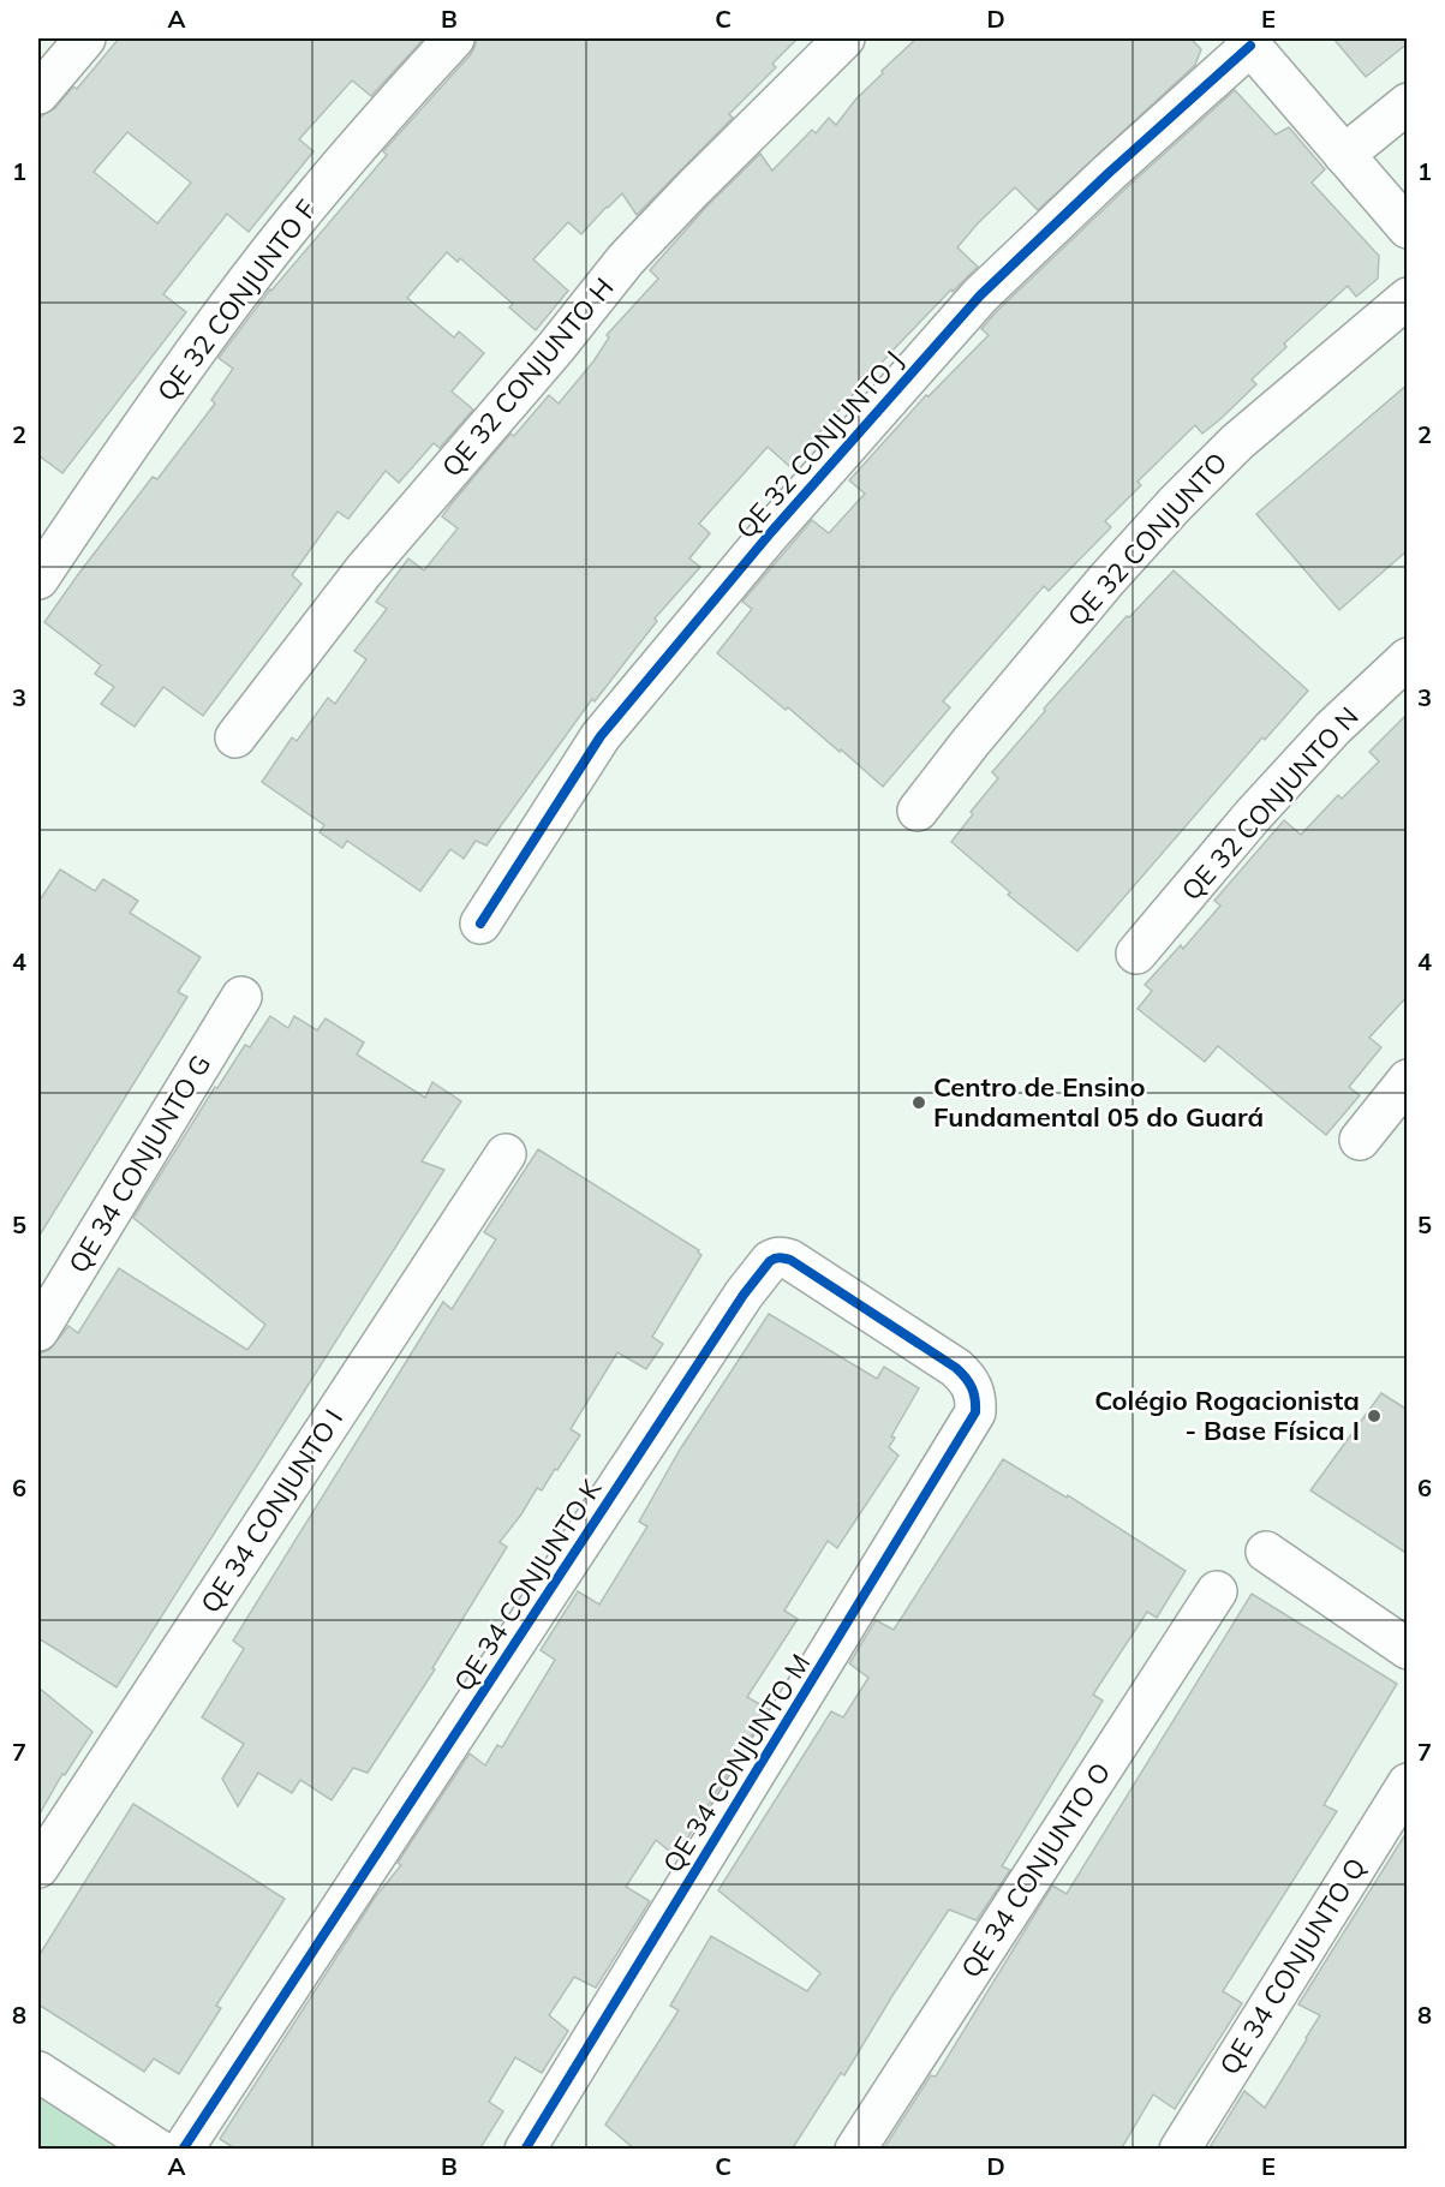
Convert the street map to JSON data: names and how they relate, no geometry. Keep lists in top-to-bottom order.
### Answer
{
  "streets": {
    "street": [
      "QE 32 CONJUNTO F",
      "QE 32 CONJUNTO H",
      "QE 32 CONJUNTO J",
      "QE 32 CONJUNTO",
      "QE 32 CONJUNTO N",
      "QE 34 CONJUNTO G",
      "QE 34 CONJUNTO I",
      "QE 34 CONJUNTO K",
      "QE 34 CONJUNTO M",
      "QE 34 CONJUNTO O",
      "QE 34 CONJUNTO Q"
    ]
  },
  "crossings": [
    ["QE 34 CONJUNTO K", "QE 34 CONJUNTO M"]
  ],
  "places": ["Centro de Ensino Fundamental 05 do Guará", "Colégio Rogacionista - Base Física I"],
  "grid": {
    "columns": [
      "A",
      "B",
      "C",
      "D",
      "E"
    ],
    "rows": [
      "1",
      "2",
      "3",
      "4",
      "5",
      "6",
      "7",
      "8"
    ]
  }
}
